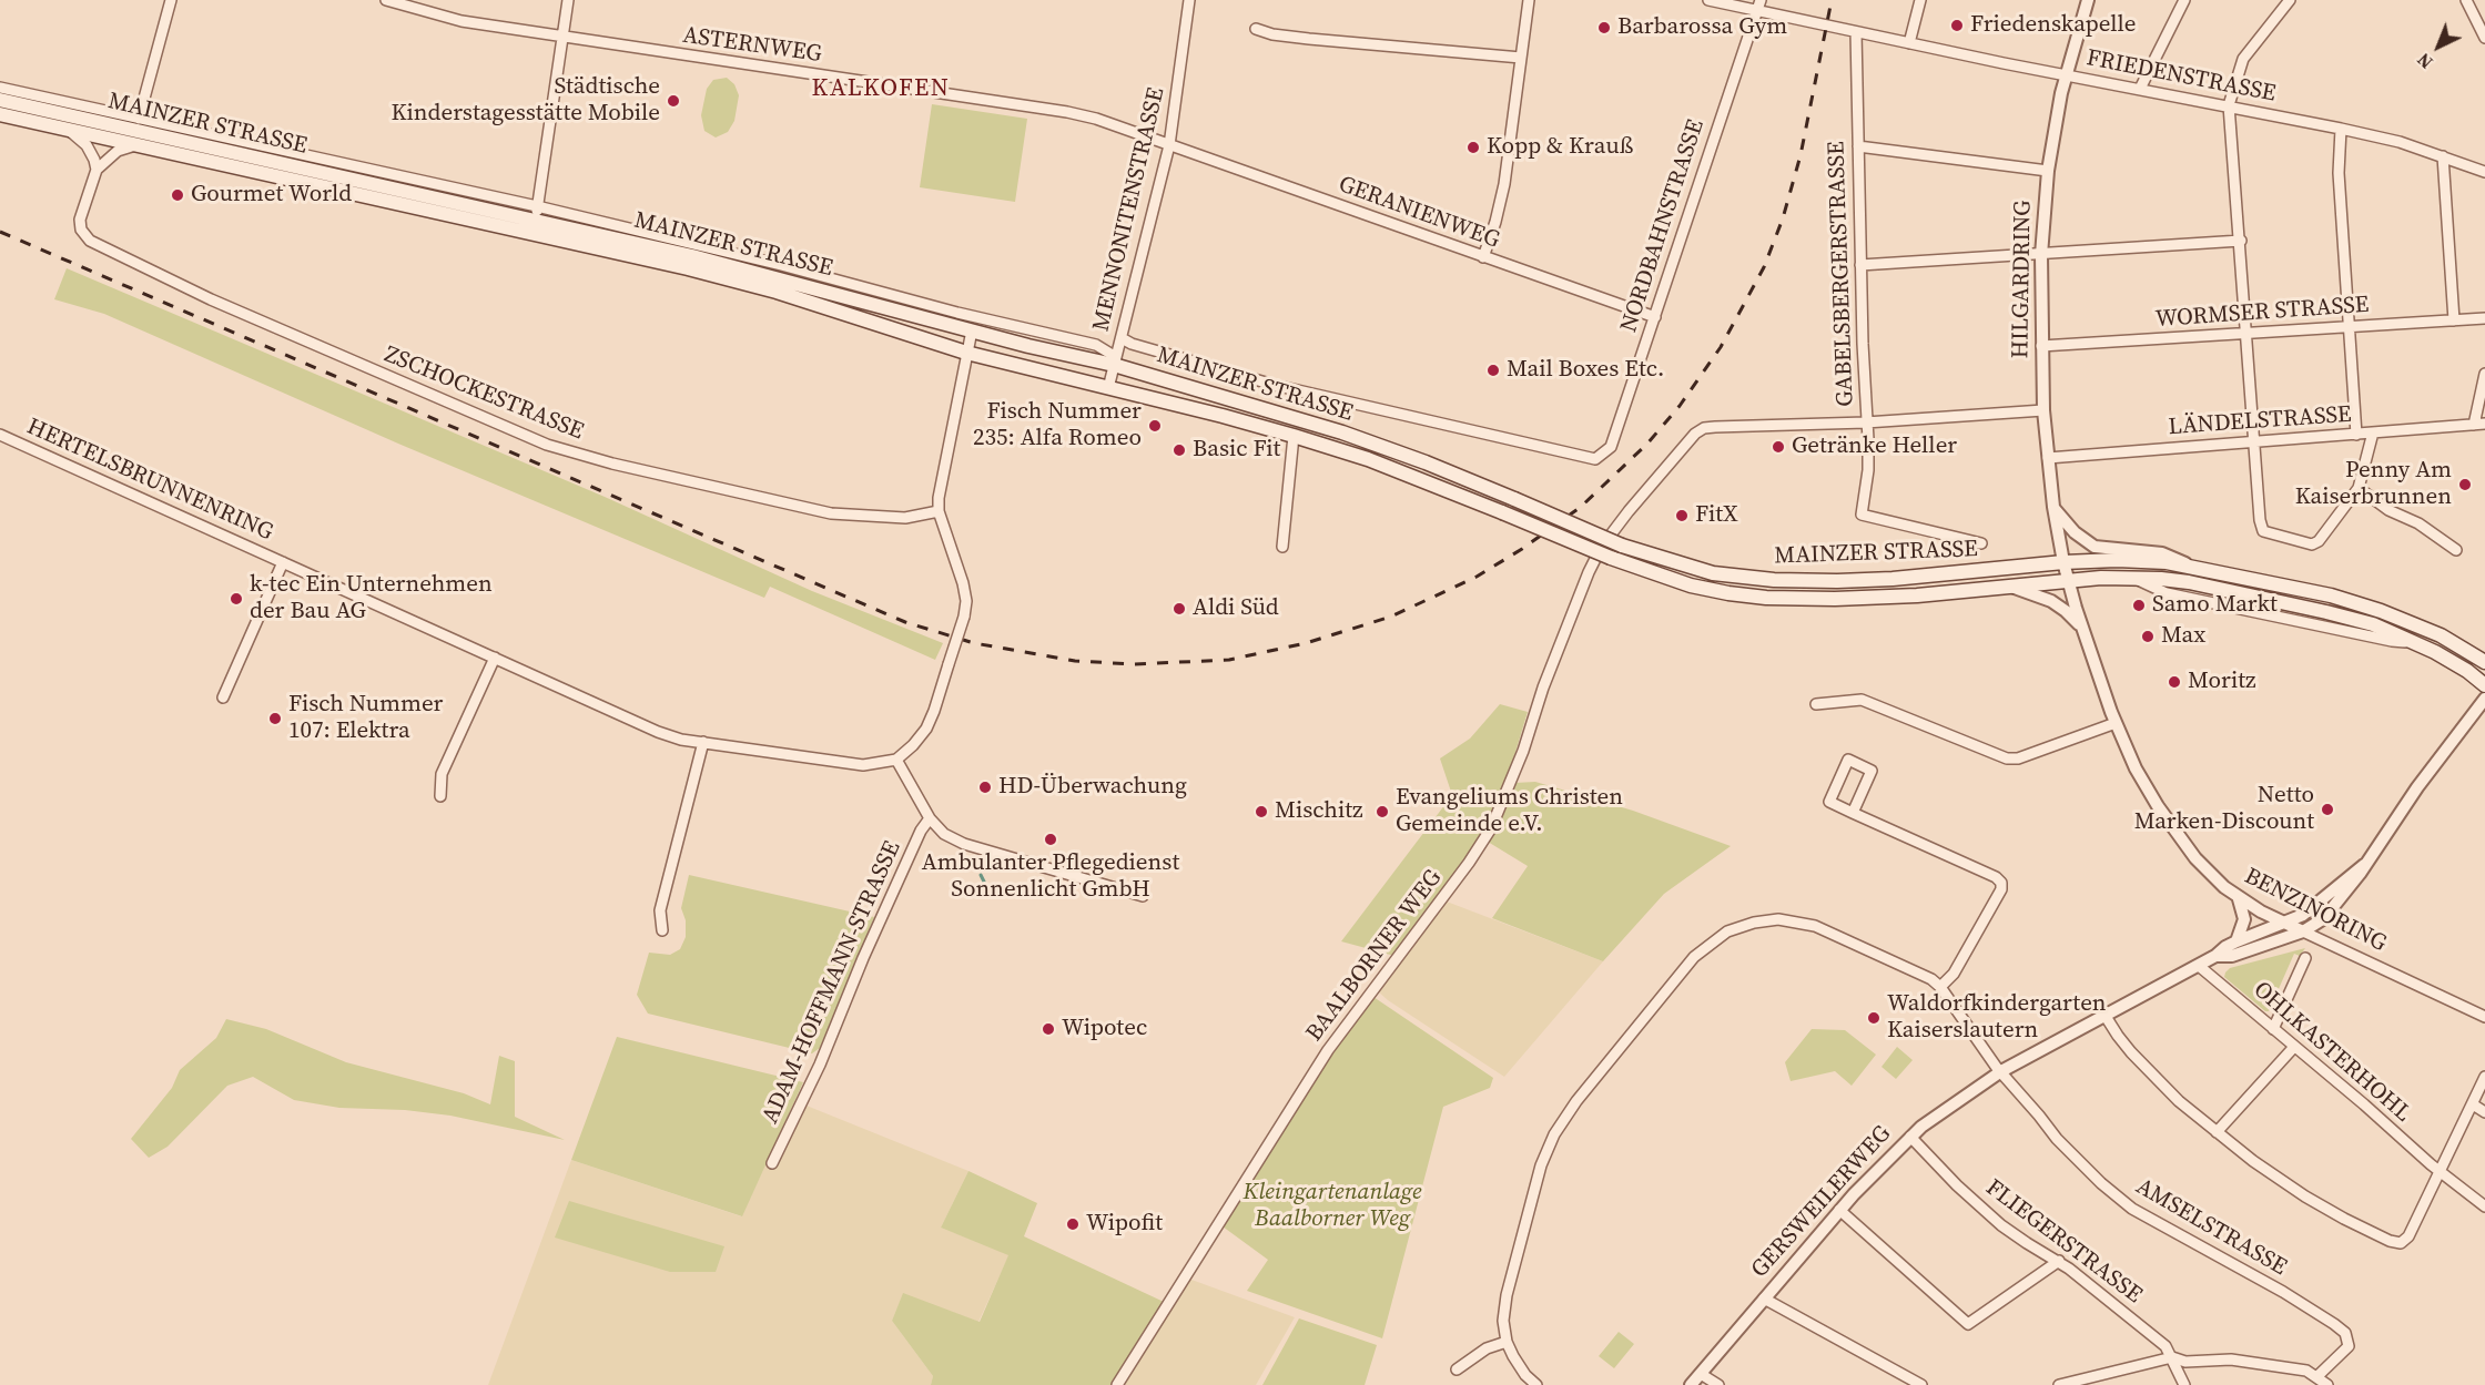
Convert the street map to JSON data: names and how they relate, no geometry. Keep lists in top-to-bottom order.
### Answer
{
  "streets": {
    "main road": ["MAINZER STRASSE"],
    "street": [
      "ASTERNWEG",
      "FRIEDENSTRASSE",
      "MENNONITENSTRASSE",
      "GERANIENWEG",
      "NORDBAHNSTRASSE",
      "GABELSBERGERSTRASSE",
      "HILGARDRING",
      "WORMSER STRASSE",
      "ZSCHOCKESTRASSE",
      "LÄNDELSTRASSE",
      "HERTELSBRUNNENRING",
      "BENZINORING",
      "BAALBORNER WEG",
      "ADAM-HOFFMANN-STRASSE",
      "OHLKASTERHOHL",
      "GERSWEILERWEG",
      "AMSELSTRASSE",
      "FLIEGERSTRASSE"
    ]
  },
  "crossings": [
    ["ASTERNWEG", "MENNONITENSTRASSE"],
    ["ASTERNWEG", "GERANIENWEG"],
    ["FRIEDENSTRASSE", "NORDBAHNSTRASSE"],
    ["FRIEDENSTRASSE", "GABELSBERGERSTRASSE"],
    ["FRIEDENSTRASSE", "HILGARDRING"],
    ["MAINZER STRASSE", "MENNONITENSTRASSE"],
    ["MAINZER STRASSE", "NORDBAHNSTRASSE"],
    ["MAINZER STRASSE", "GABELSBERGERSTRASSE"],
    ["MAINZER STRASSE", "HILGARDRING"],
    ["MAINZER STRASSE", "BENZINORING"],
    ["MENNONITENSTRASSE", "GERANIENWEG"],
    ["GERANIENWEG", "NORDBAHNSTRASSE"],
    ["GABELSBERGERSTRASSE", "BAALBORNER WEG"],
    ["HILGARDRING", "WORMSER STRASSE"],
    ["HILGARDRING", "LÄNDELSTRASSE"],
    ["HILGARDRING", "BENZINORING"],
    ["BENZINORING", "GERSWEILERWEG"],
    ["OHLKASTERHOHL", "GERSWEILERWEG"],
    ["GERSWEILERWEG", "AMSELSTRASSE"],
    ["GERSWEILERWEG", "FLIEGERSTRASSE"]
  ],
  "districts": ["KALKOFEN"],
  "parks": ["Kleingartenanlage Baalborner Weg"],
  "places": [
    "Friedenskapelle",
    "Barbarossa Gym",
    "Städtische Kinderstagesstätte Mobile",
    "Kopp & Krauß",
    "Gourmet World",
    "Mail Boxes Etc.",
    "Fisch Nummer 235: Alfa Romeo",
    "Getränke Heller",
    "Basic Fit",
    "Penny Am Kaiserbrunnen",
    "FitX",
    "k-tec Ein Unternehmen der Bau AG",
    "Samo Markt",
    "Aldi Süd",
    "Max",
    "Moritz",
    "Fisch Nummer 107: Elektra",
    "HD-Überwachung",
    "Netto Marken-Discount",
    "Mischitz",
    "Evangeliums Christen Gemeinde e.V.",
    "Ambulanter Pflegedienst Sonnenlicht GmbH",
    "Waldorfkindergarten Kaiserslautern",
    "Wipotec",
    "Wipofit"
  ],
  "north": "bottom left"
}
